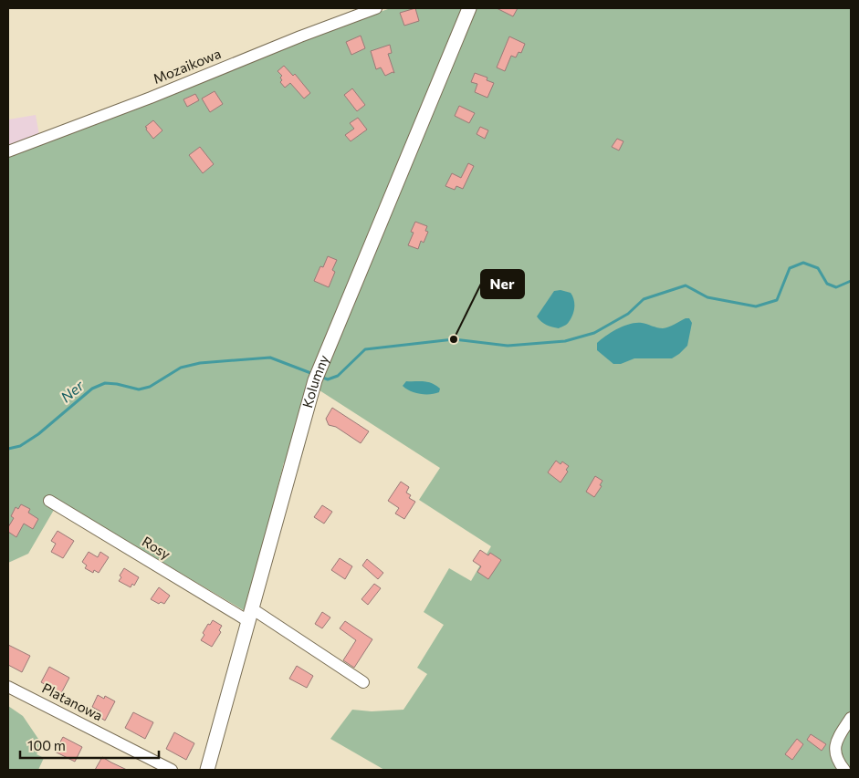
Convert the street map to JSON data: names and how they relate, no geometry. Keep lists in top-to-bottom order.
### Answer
{
  "streets": {
    "street": [
      "Mozaikowa",
      "Kolumny",
      "Rosy",
      "Platanowa"
    ]
  },
  "crossings": [
    ["Kolumny", "Rosy"]
  ],
  "water": ["Ner"],
  "places": ["Ner"],
  "scale_bar": "100 m"
}
